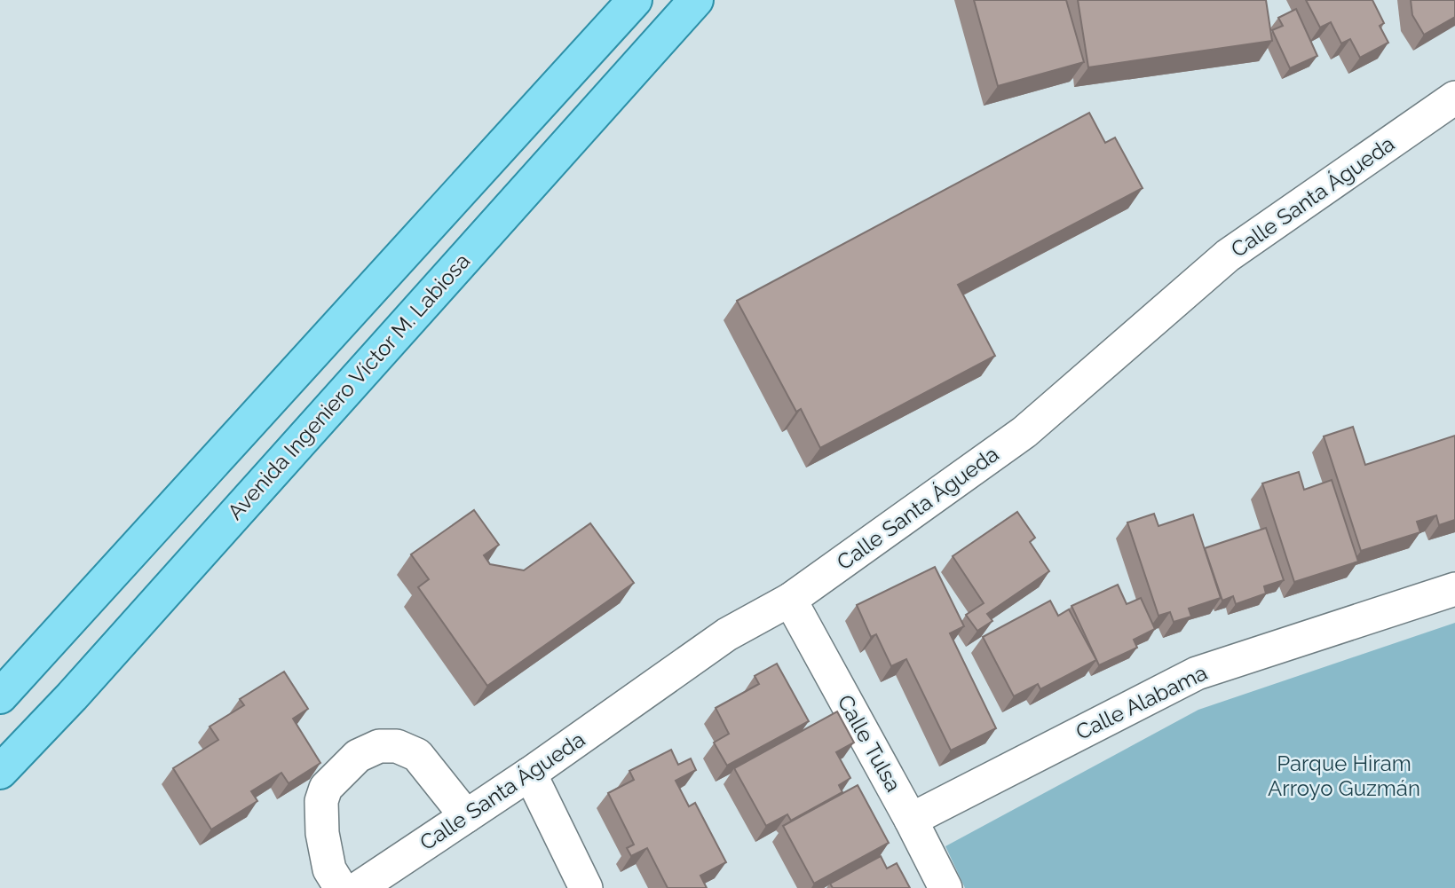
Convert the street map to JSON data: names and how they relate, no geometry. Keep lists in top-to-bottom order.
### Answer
{
  "streets": {
    "main road": ["Avenida Ingeniero Víctor M. Labiosa"],
    "street": ["Calle Santa Águeda", "Calle Alabama", "Calle Tulsa"]
  },
  "crossings": [
    ["Calle Santa Águeda", "Calle Tulsa"],
    ["Calle Alabama", "Calle Tulsa"]
  ],
  "parks": ["Parque Hiram Arroyo Guzmán"]
}
